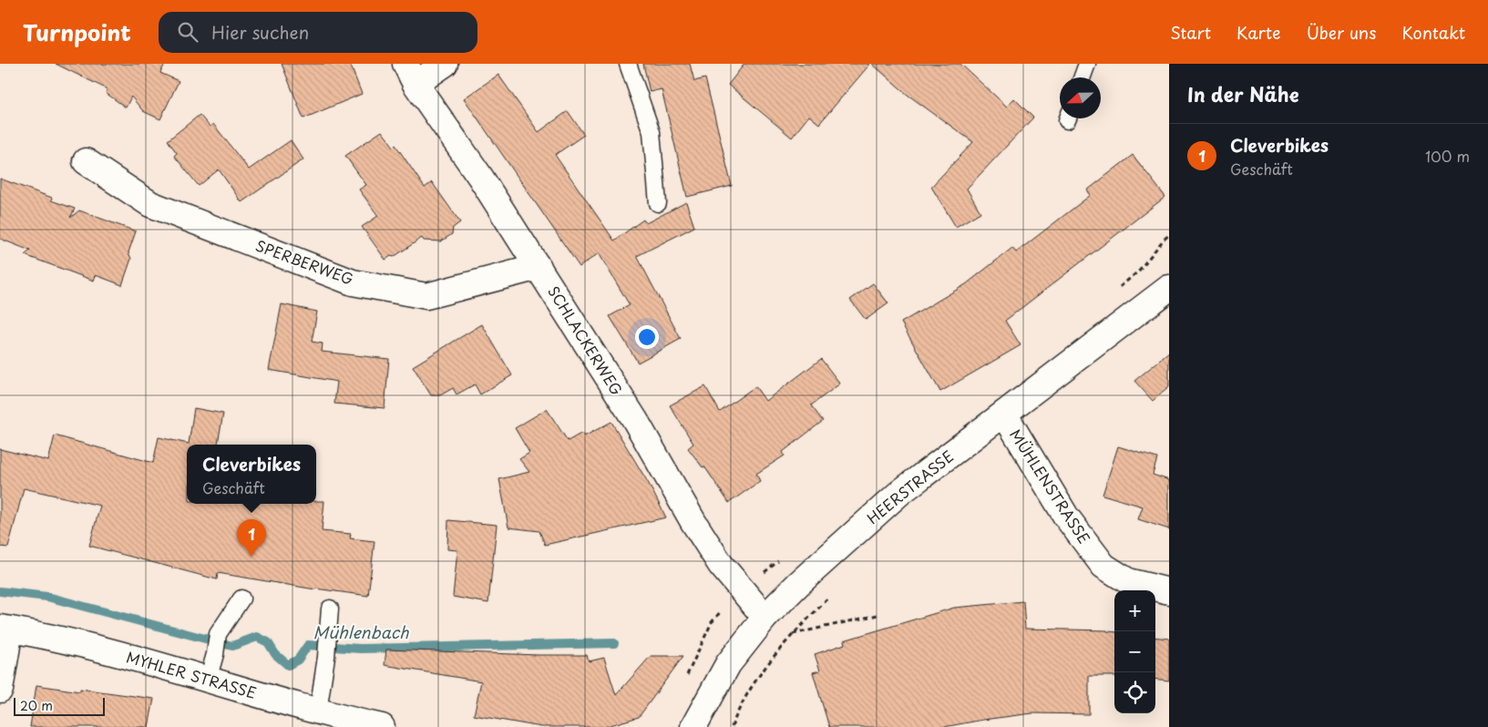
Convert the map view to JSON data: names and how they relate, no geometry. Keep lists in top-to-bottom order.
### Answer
{
  "streets": {
    "street": [
      "SPERBERWEG",
      "SCHLACKERWEG",
      "MÜHLENSTRASSE",
      "HEERSTRASSE",
      "MYHLER STRASSE"
    ]
  },
  "crossings": [
    ["SPERBERWEG", "SCHLACKERWEG"],
    ["SCHLACKERWEG", "HEERSTRASSE"],
    ["MÜHLENSTRASSE", "HEERSTRASSE"]
  ],
  "water": ["Mühlenbach"],
  "scale_bar": "20 m",
  "north": "left",
  "page": {
    "header": "Turnpoint",
    "search": "Hier suchen",
    "nav": [
      "Start",
      "Karte",
      "Über uns",
      "Kontakt"
    ],
    "heading": "In der Nähe",
    "list": [
      {
        "mark": "1",
        "name": "Cleverbikes",
        "note": "Geschäft",
        "value": "100 m"
      }
    ],
    "popup": ["Cleverbikes", "Geschäft"],
    "pins": "1",
    "map_buttons": ["+", "−"],
    "scale": "20 m"
  }
}
